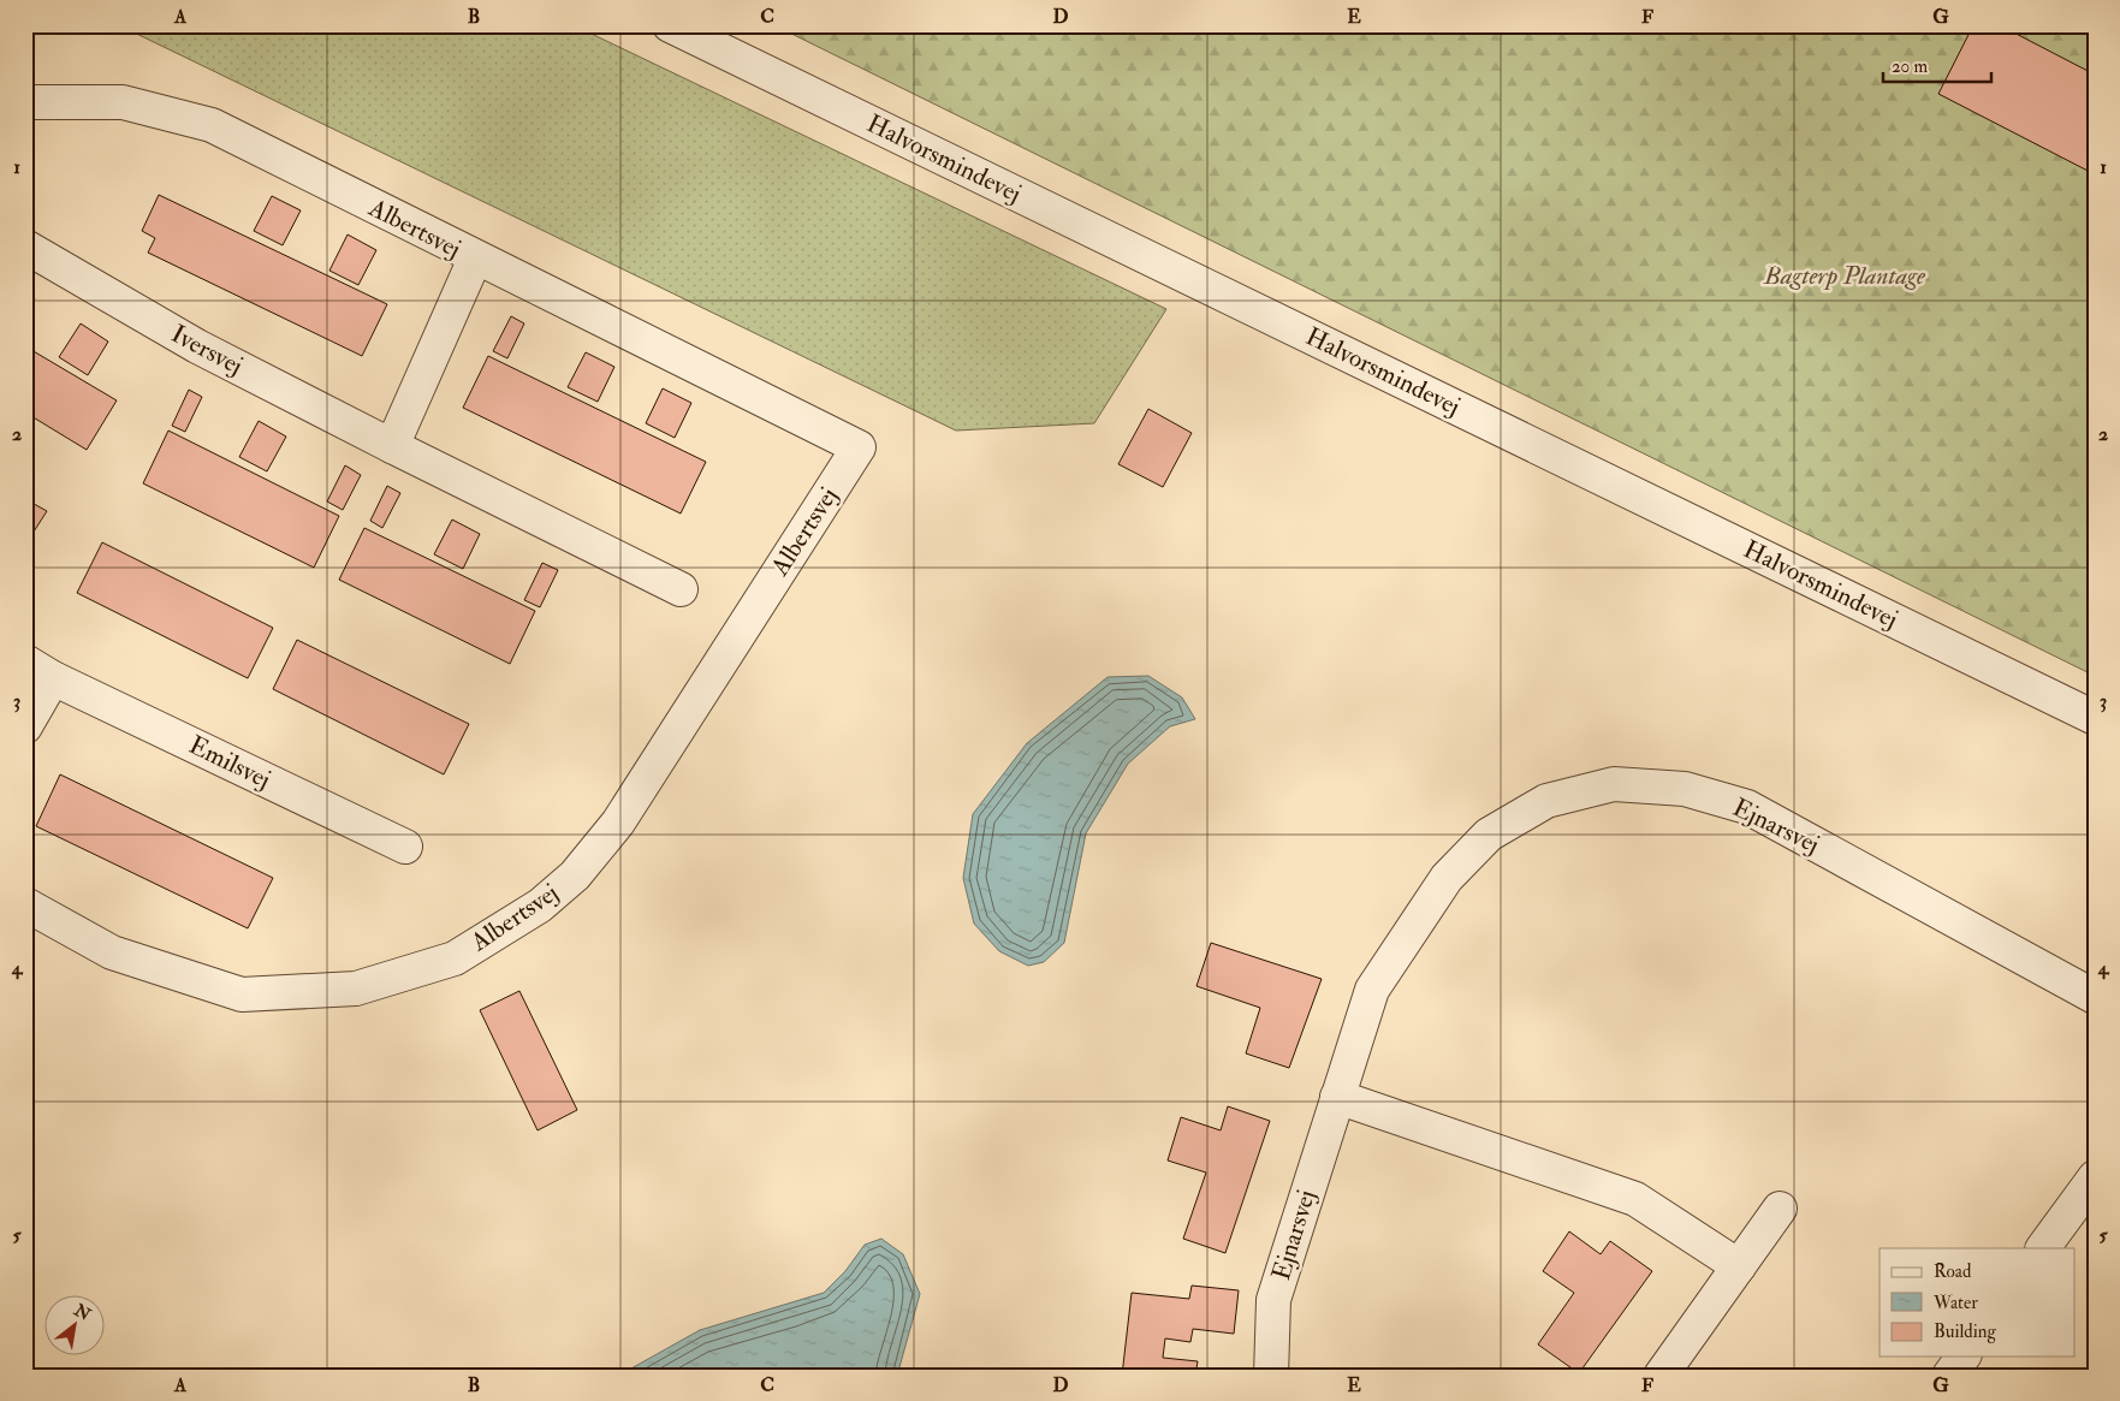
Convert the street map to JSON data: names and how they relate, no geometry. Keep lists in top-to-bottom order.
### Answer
{
  "streets": {
    "street": [
      "Halvorsmindevej",
      "Albertsvej",
      "Iversvej",
      "Emilsvej",
      "Ejnarsvej"
    ]
  },
  "parks": ["Bagterp Plantage"],
  "legend": ["Road", "Water", "Building"],
  "scale_bar": "20 m",
  "north": "top right",
  "grid": {
    "columns": [
      "A",
      "B",
      "C",
      "D",
      "E",
      "F",
      "G"
    ],
    "rows": [
      "1",
      "2",
      "3",
      "4",
      "5"
    ]
  }
}
